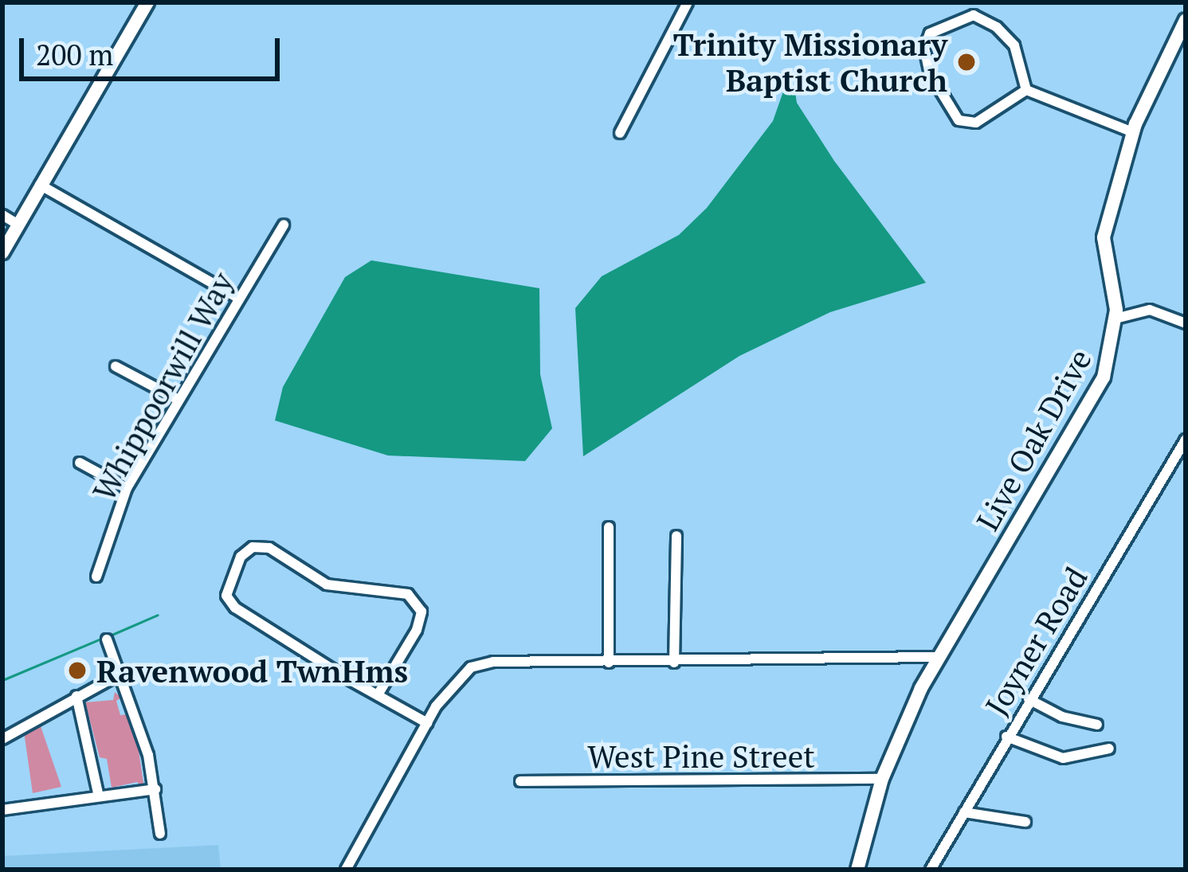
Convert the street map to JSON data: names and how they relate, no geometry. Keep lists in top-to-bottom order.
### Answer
{
  "streets": {
    "street": [
      "Whippoorwill Way",
      "Live Oak Drive",
      "Joyner Road",
      "West Pine Street"
    ]
  },
  "crossings": [
    ["Live Oak Drive", "West Pine Street"]
  ],
  "places": ["Trinity Missionary Baptist Church", "Ravenwood TwnHms"],
  "scale_bar": "200 m"
}
